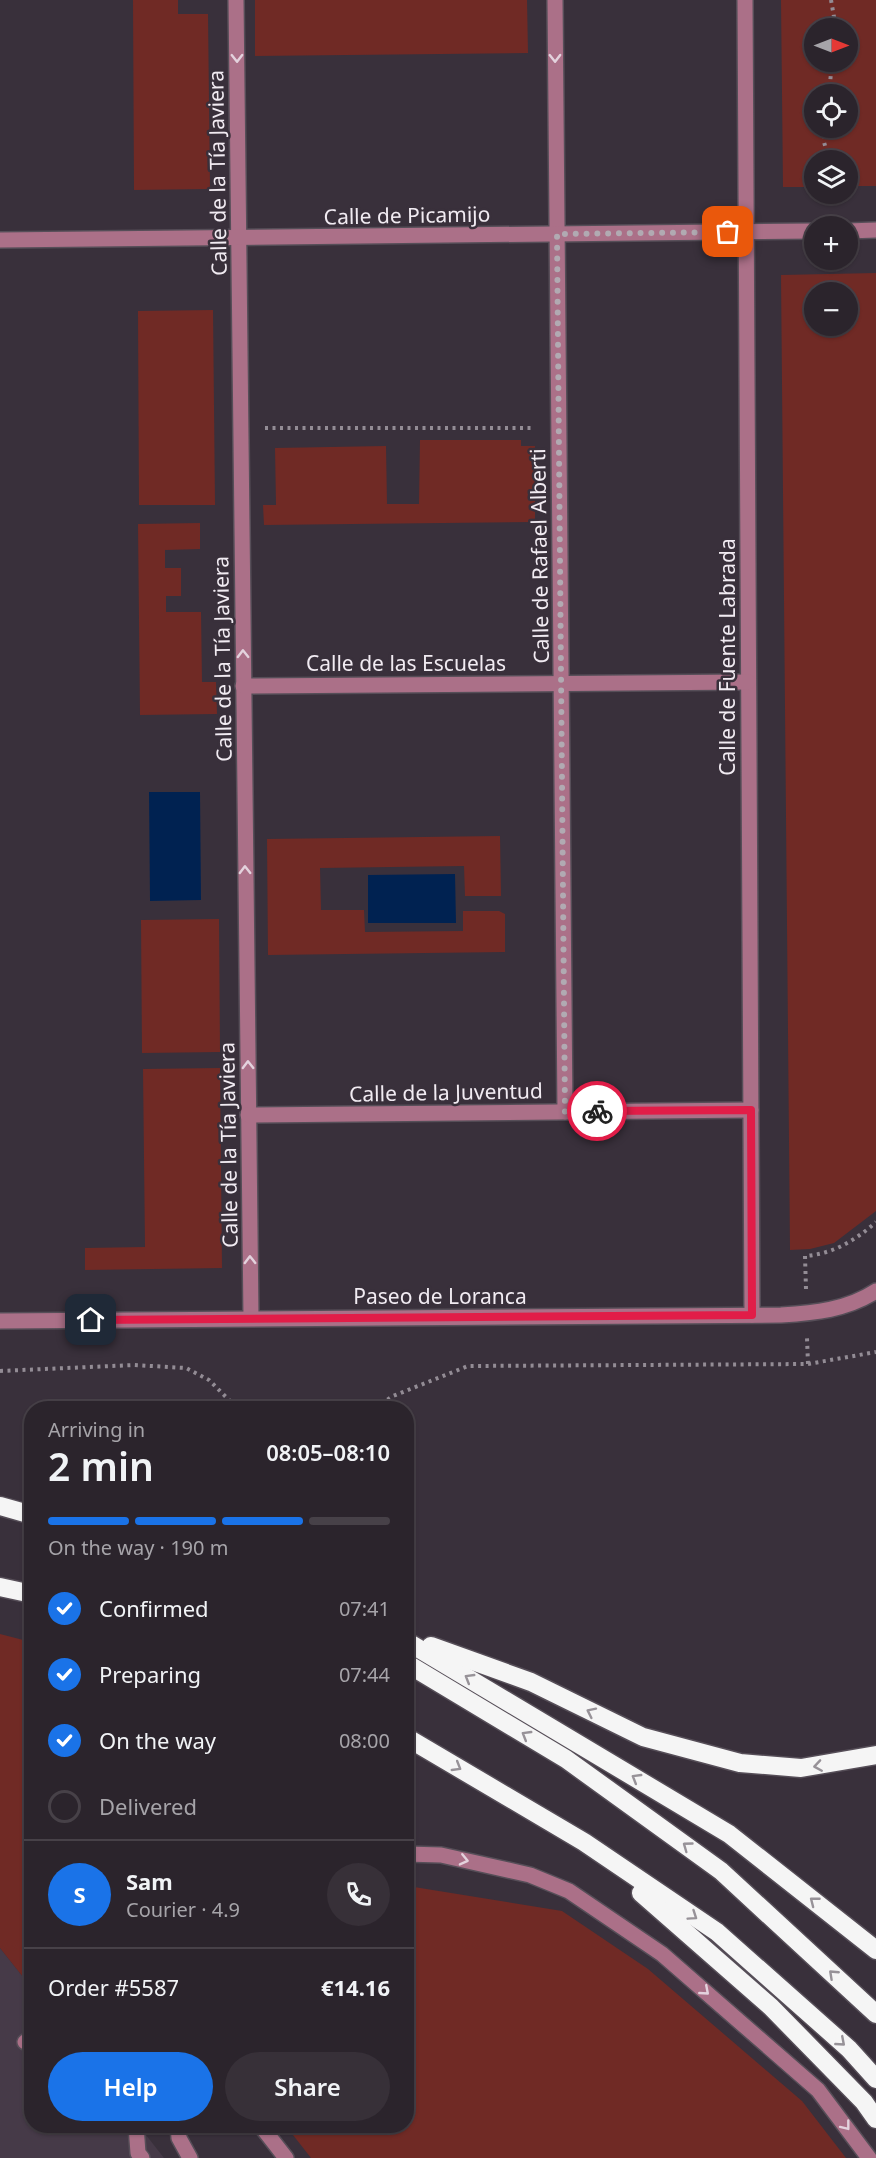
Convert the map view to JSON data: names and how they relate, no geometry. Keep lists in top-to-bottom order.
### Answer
{
  "streets": {
    "street": [
      "Calle de la Tía Javiera",
      "Calle de Picamijo",
      "Calle de Rafael Alberti",
      "Calle de Fuente Labrada",
      "Calle de las Escuelas",
      "Calle de la Juventud",
      "Paseo de Loranca"
    ]
  },
  "crossings": [
    ["Calle de la Tía Javiera", "Calle de Picamijo"],
    ["Calle de la Tía Javiera", "Calle de las Escuelas"],
    ["Calle de la Tía Javiera", "Calle de la Juventud"],
    ["Calle de la Tía Javiera", "Paseo de Loranca"],
    ["Calle de Picamijo", "Calle de Rafael Alberti"],
    ["Calle de Picamijo", "Calle de Fuente Labrada"],
    ["Calle de Rafael Alberti", "Calle de las Escuelas"],
    ["Calle de Rafael Alberti", "Calle de la Juventud"],
    ["Calle de Fuente Labrada", "Calle de las Escuelas"],
    ["Calle de Fuente Labrada", "Calle de la Juventud"],
    ["Calle de Fuente Labrada", "Paseo de Loranca"]
  ],
  "north": "right",
  "page": {
    "map_buttons": ["+", "−"],
    "heading": ["2 min", "Arriving in", "08:05–08:10"],
    "panel": [
      "Sam",
      "Courier · 4.9",
      "Order #5587",
      "€14.16"
    ],
    "bar": "On the way · 190 m",
    "list": [
      ["Confirmed", "07:41"],
      ["Preparing", "07:44"],
      ["On the way", "08:00"],
      "Delivered"
    ],
    "round": "S",
    "buttons": ["Help", "Share"]
  }
}
